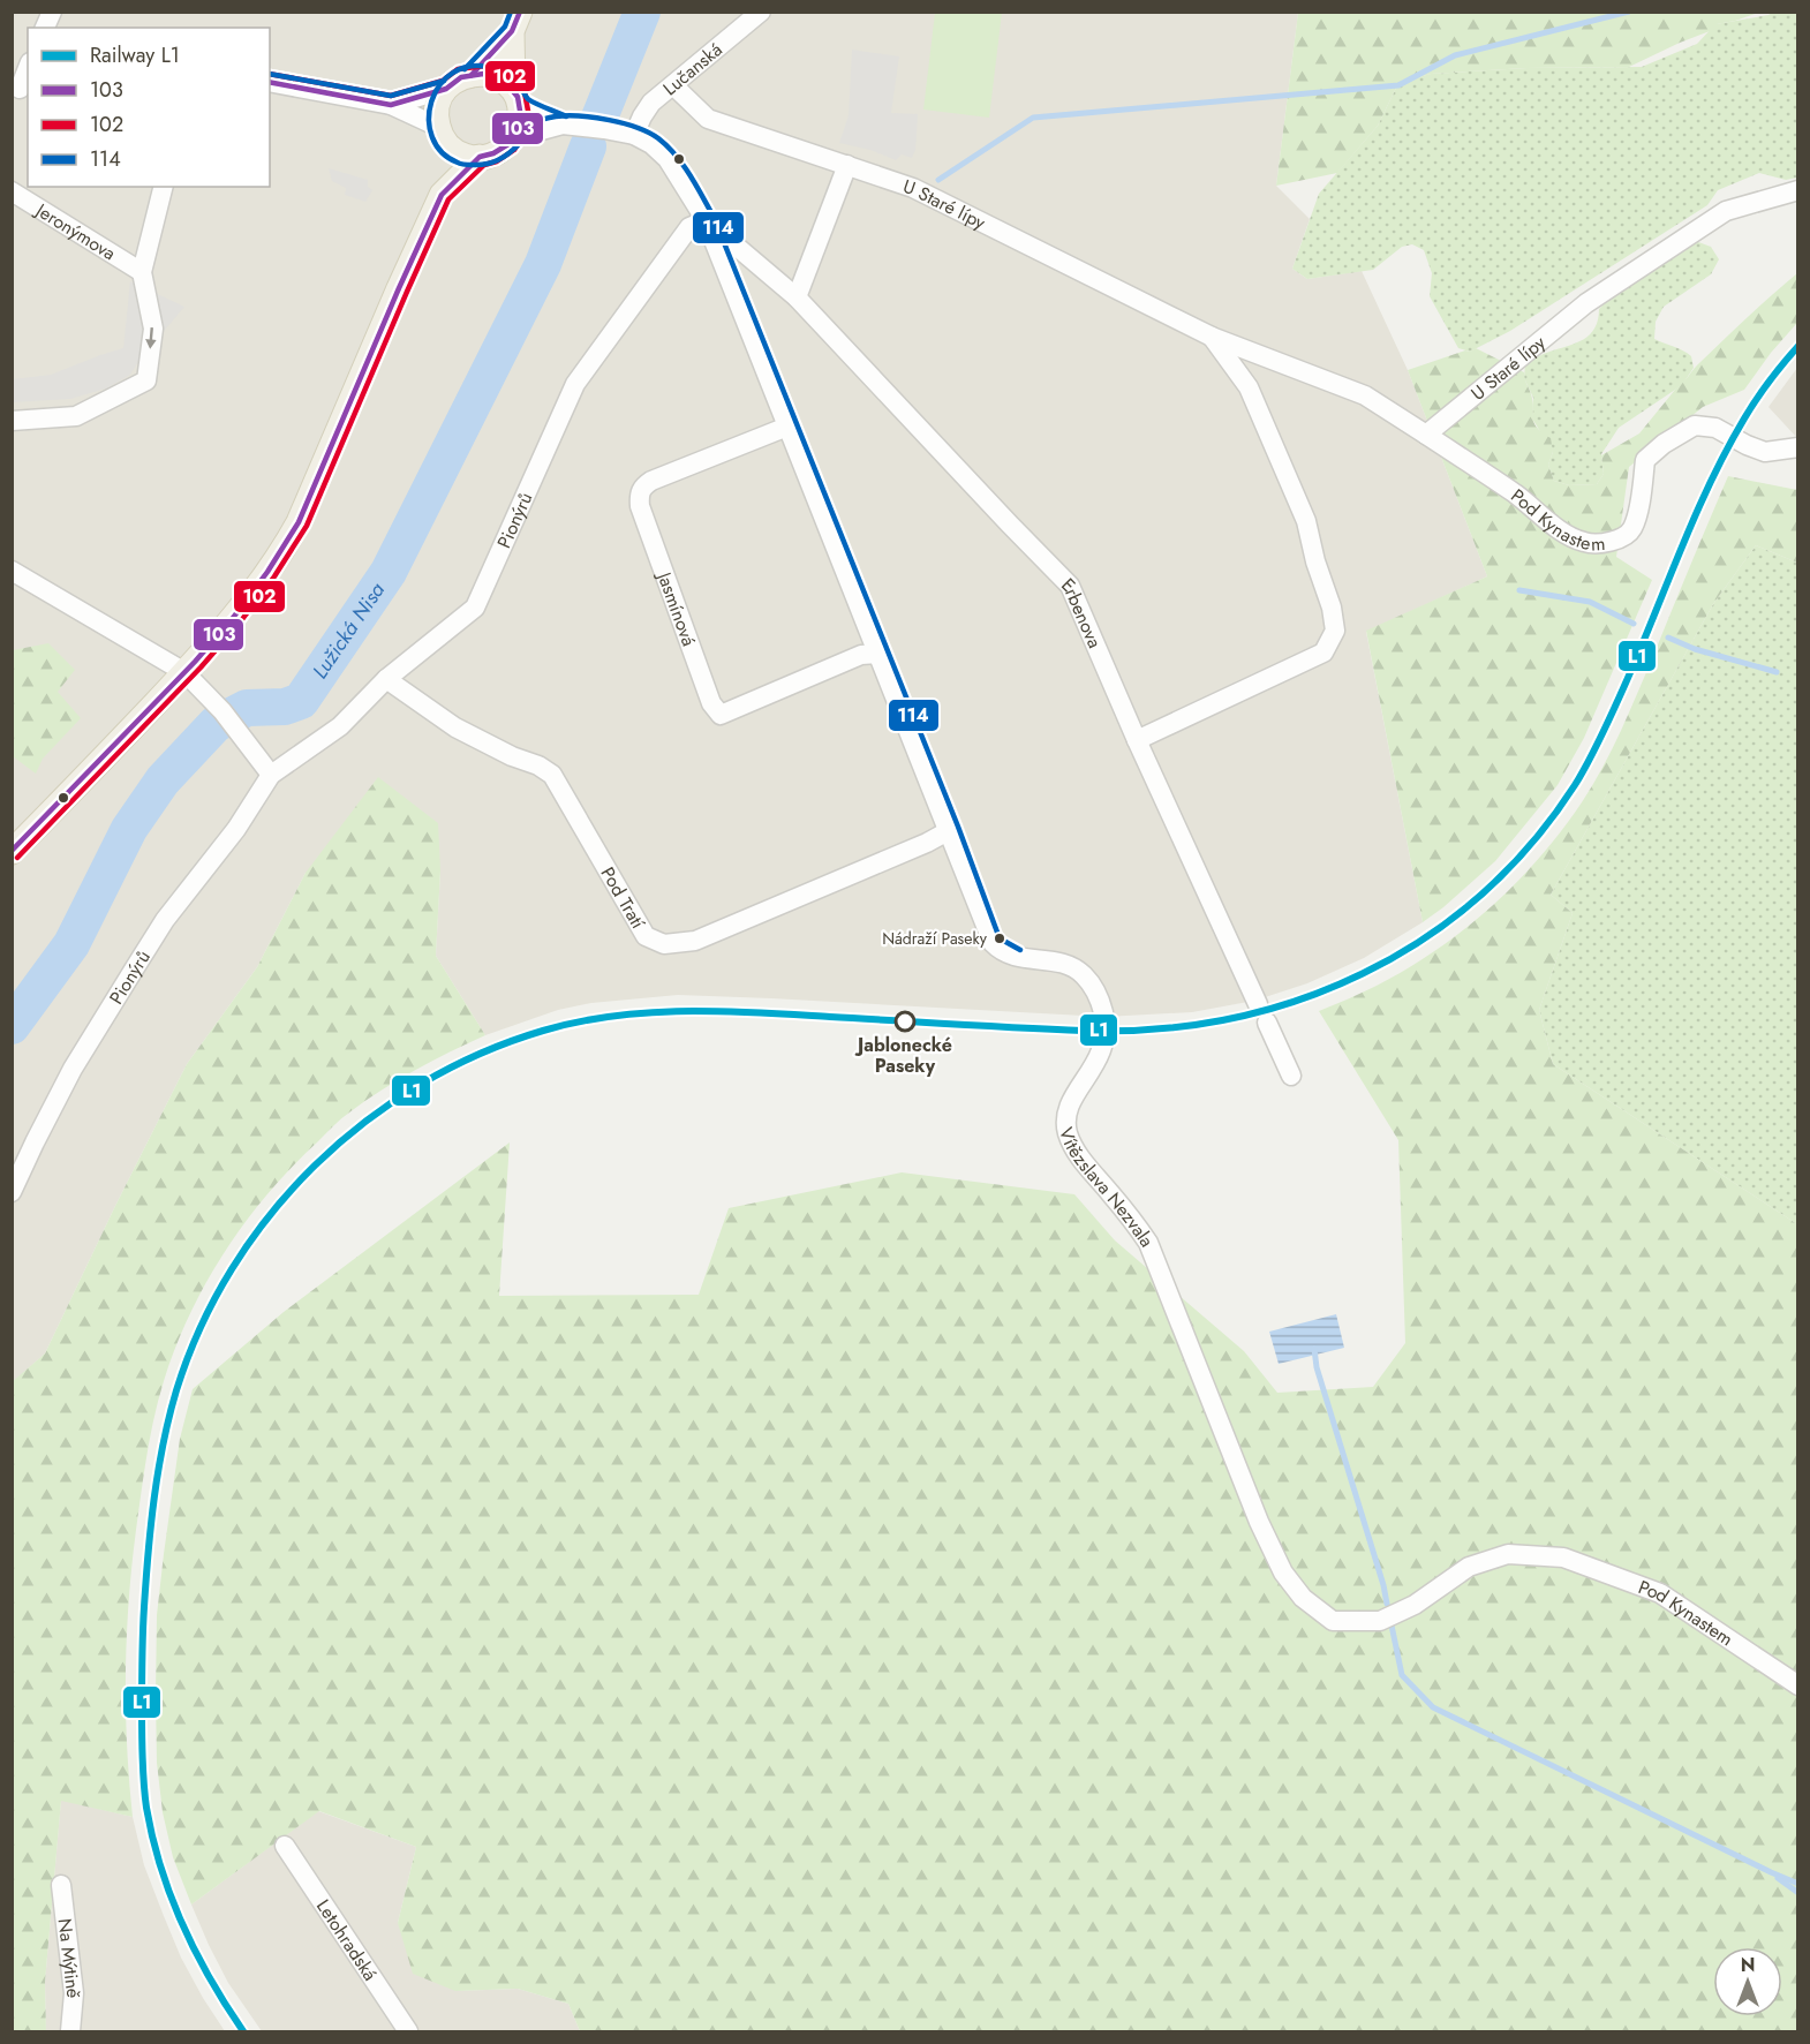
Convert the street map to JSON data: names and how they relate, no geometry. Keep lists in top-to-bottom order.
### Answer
{
  "streets": {
    "street": [
      "Lučanská",
      "U Staré lípy",
      "Jeronýmova",
      "Pod Kynastem",
      "Pionýrů",
      "Jasmínová",
      "Erbenova",
      "Pod Tratí",
      "Vítězslava Nezvala",
      "Letohradská",
      "Na Mýtině"
    ]
  },
  "crossings": [
    ["Lučanská", "U Staré lípy"],
    ["U Staré lípy", "Pod Kynastem"],
    ["U Staré lípy", "Erbenova"],
    ["Pod Kynastem", "Vítězslava Nezvala"],
    ["Pionýrů", "Erbenova"],
    ["Pionýrů", "Pod Tratí"],
    ["Pionýrů", "Vítězslava Nezvala"],
    ["Jasmínová", "Vítězslava Nezvala"],
    ["Erbenova", "Vítězslava Nezvala"],
    ["Pod Tratí", "Vítězslava Nezvala"]
  ],
  "water": ["Lužická Nisa"],
  "places": ["Nádraží Paseky", "Jablonecké Paseky"],
  "lines": [
    "transit line 103",
    "transit line 114",
    "transit line 102",
    "rail line L1"
  ],
  "legend": [
    "Railway L1",
    "103",
    "102",
    "114"
  ],
  "north": "top"
}
